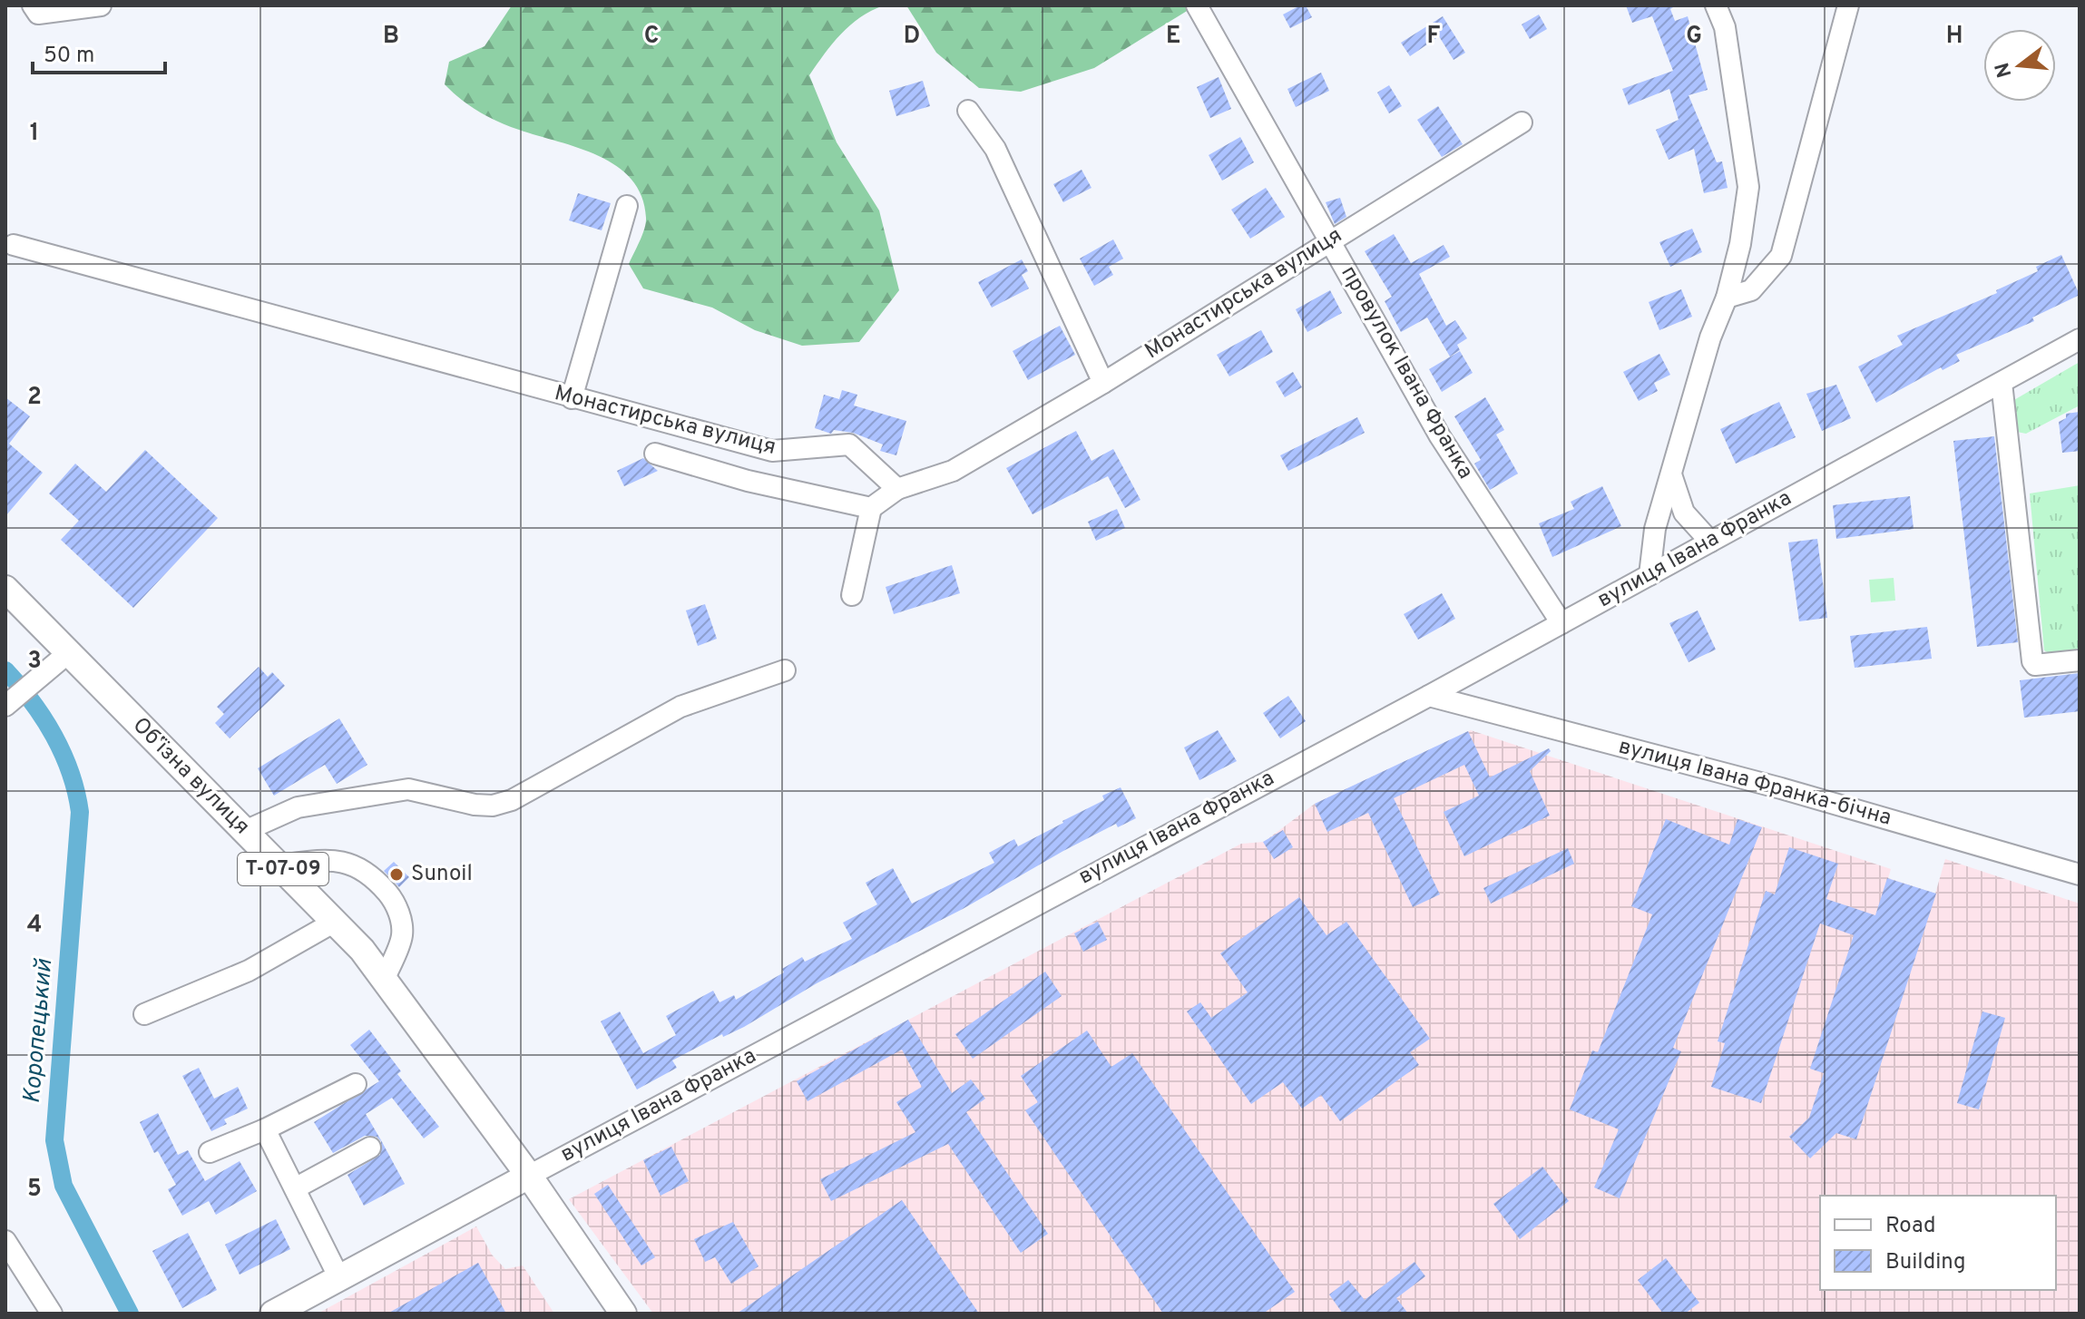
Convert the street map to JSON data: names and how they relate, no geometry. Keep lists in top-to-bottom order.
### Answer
{
  "streets": {
    "main road": ["вулиця Івана Франка", "Обʼїзна вулиця", "Т-07-09"],
    "street": ["Монастирська вулиця", "провулок Івана Франка", "вулиця Івана Франка-бічна"]
  },
  "crossings": [
    ["Монастирська вулиця", "провулок Івана Франка"],
    ["провулок Івана Франка", "вулиця Івана Франка"],
    ["вулиця Івана Франка", "Обʼїзна вулиця"],
    ["вулиця Івана Франка", "вулиця Івана Франка-бічна"],
    ["вулиця Івана Франка", "Т-07-09"],
    ["Обʼїзна вулиця", "Т-07-09"]
  ],
  "water": ["Коропецький"],
  "places": ["Sunoil"],
  "legend": ["Road", "Building"],
  "scale_bar": "50 m",
  "north": "left",
  "grid": {
    "columns": [
      "B",
      "C",
      "D",
      "E",
      "F",
      "G",
      "H"
    ],
    "rows": [
      "1",
      "2",
      "3",
      "4",
      "5"
    ]
  }
}
